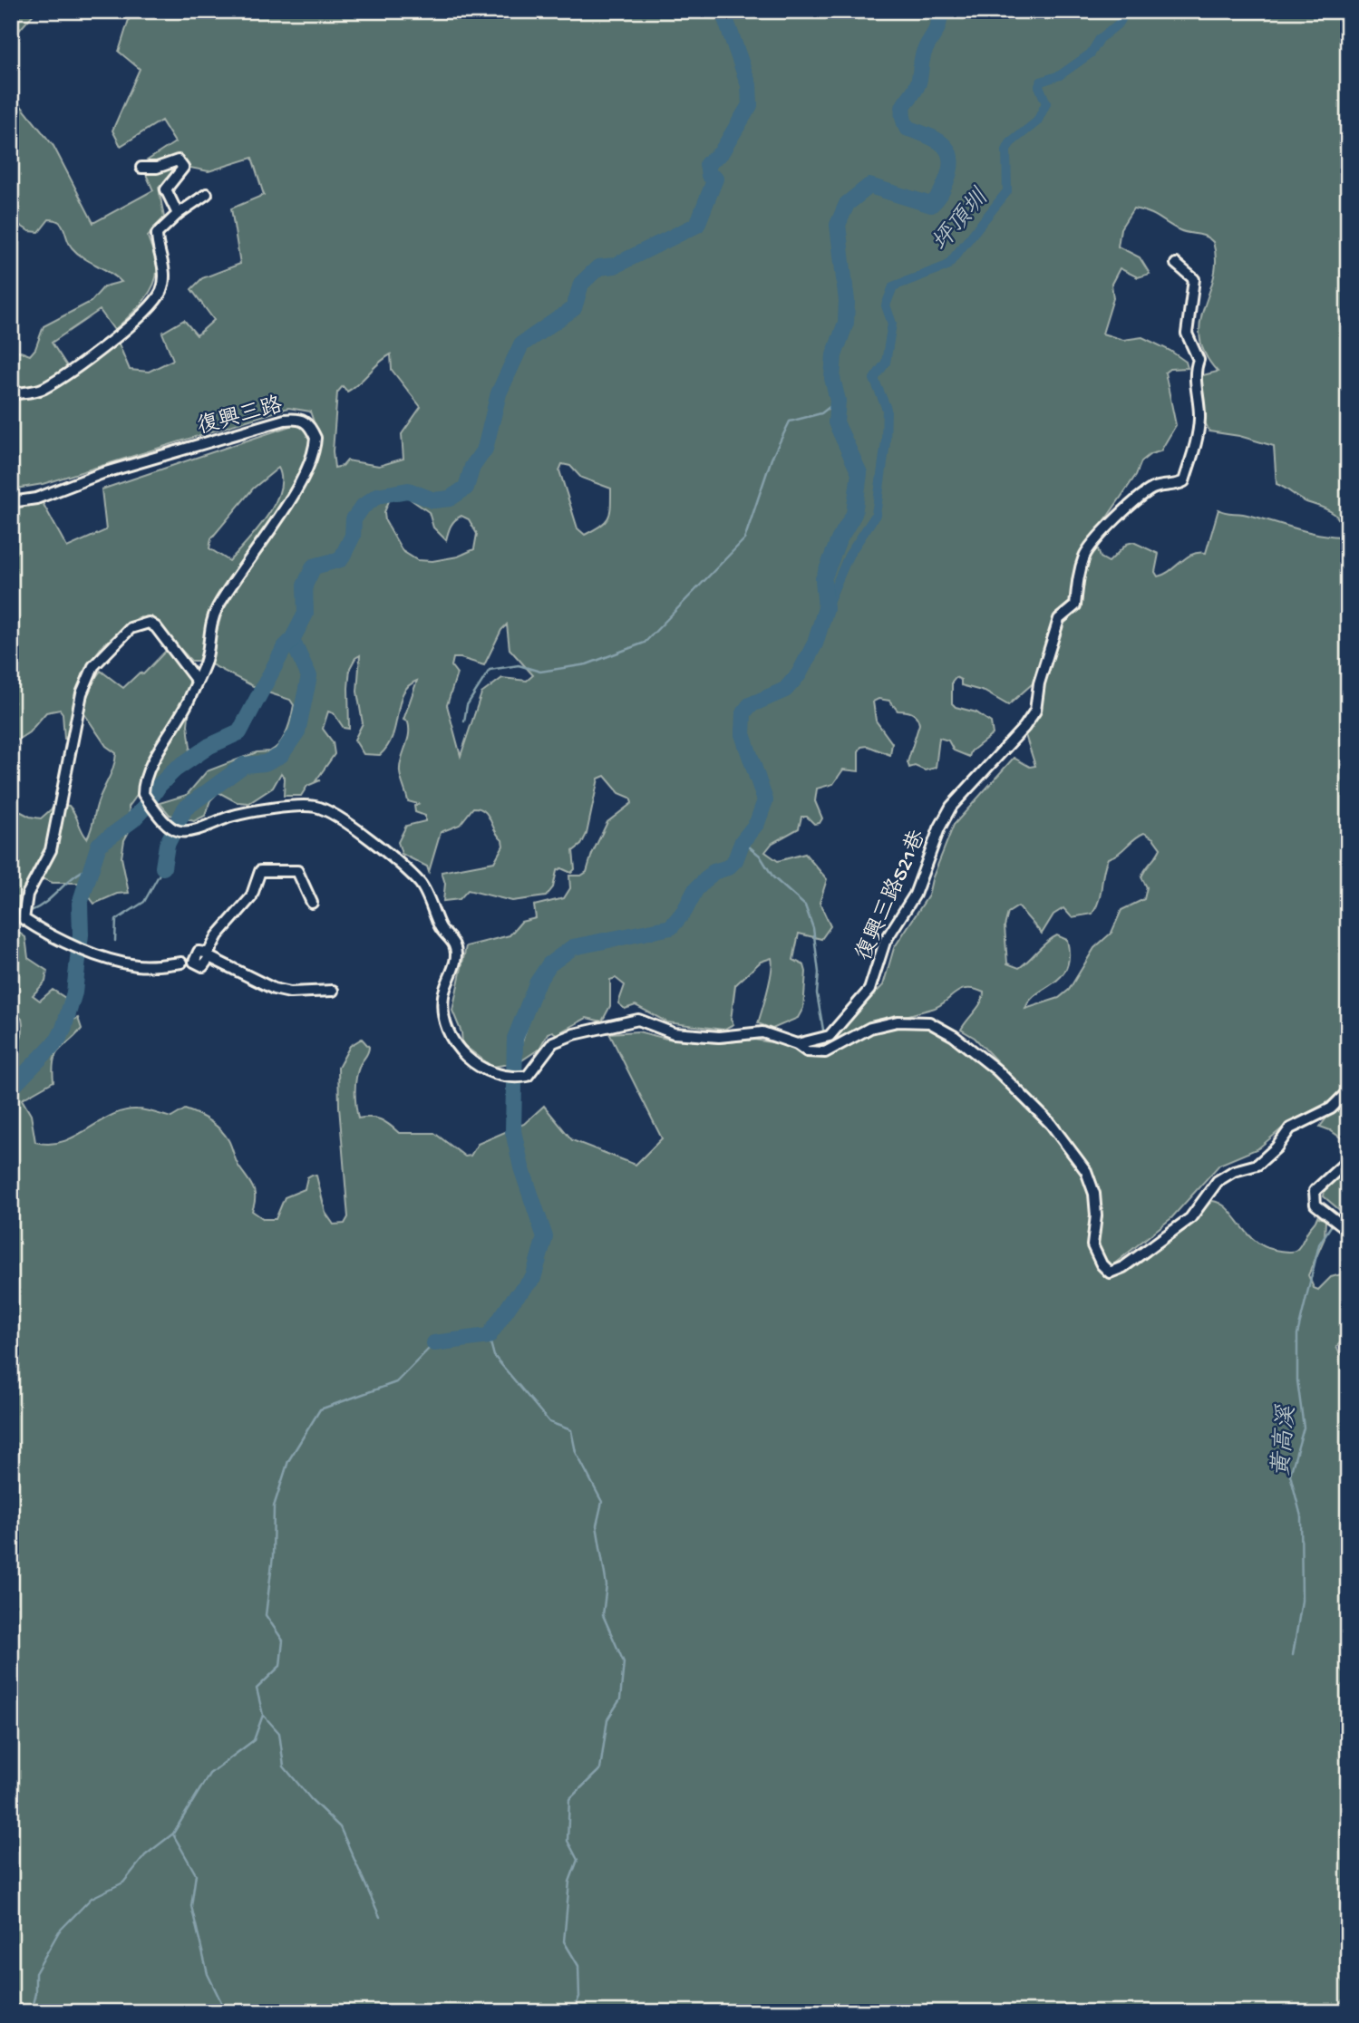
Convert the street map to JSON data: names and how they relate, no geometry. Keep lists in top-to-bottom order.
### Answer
{
  "streets": {
    "street": ["復興三路", "復興三路521巷"]
  },
  "crossings": [
    ["復興三路", "復興三路521巷"]
  ],
  "water": ["坪頂圳", "黃高溪"]
}
